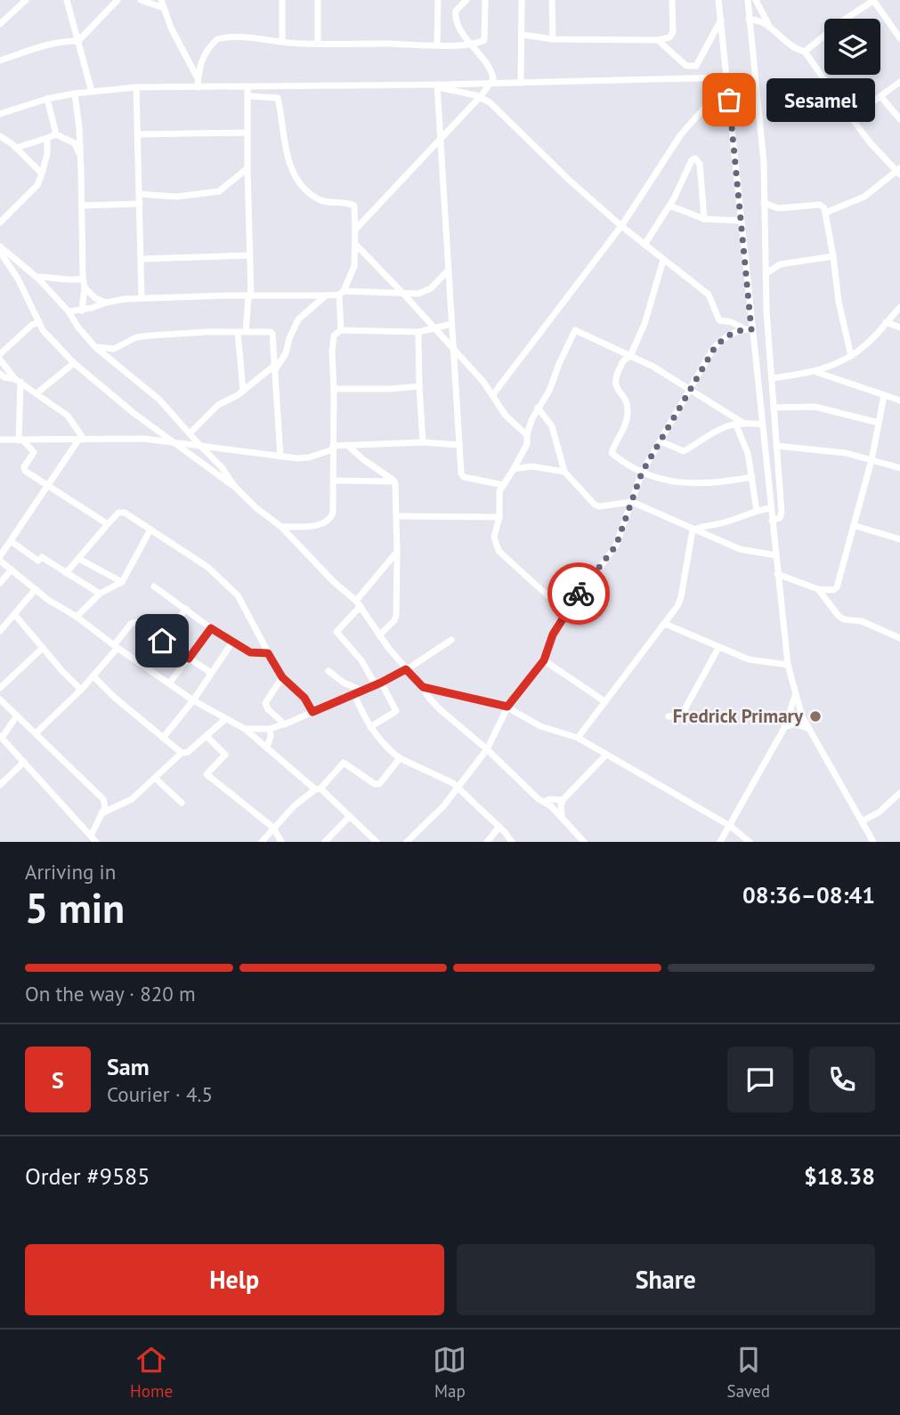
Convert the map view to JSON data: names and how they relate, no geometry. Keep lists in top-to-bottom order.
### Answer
{
  "places": ["Sesamel", "Fredrick Primary"],
  "page": {
    "bubble": "Sesamel",
    "heading": ["5 min", "Arriving in", "08:36–08:41"],
    "panel": [
      "Sam",
      "Courier · 4.5",
      "Order #9585",
      "$18.38"
    ],
    "bar": "On the way · 820 m",
    "round": "S",
    "buttons": ["Help", "Share"],
    "tabs": ["Home", "Map", "Saved"]
  }
}
